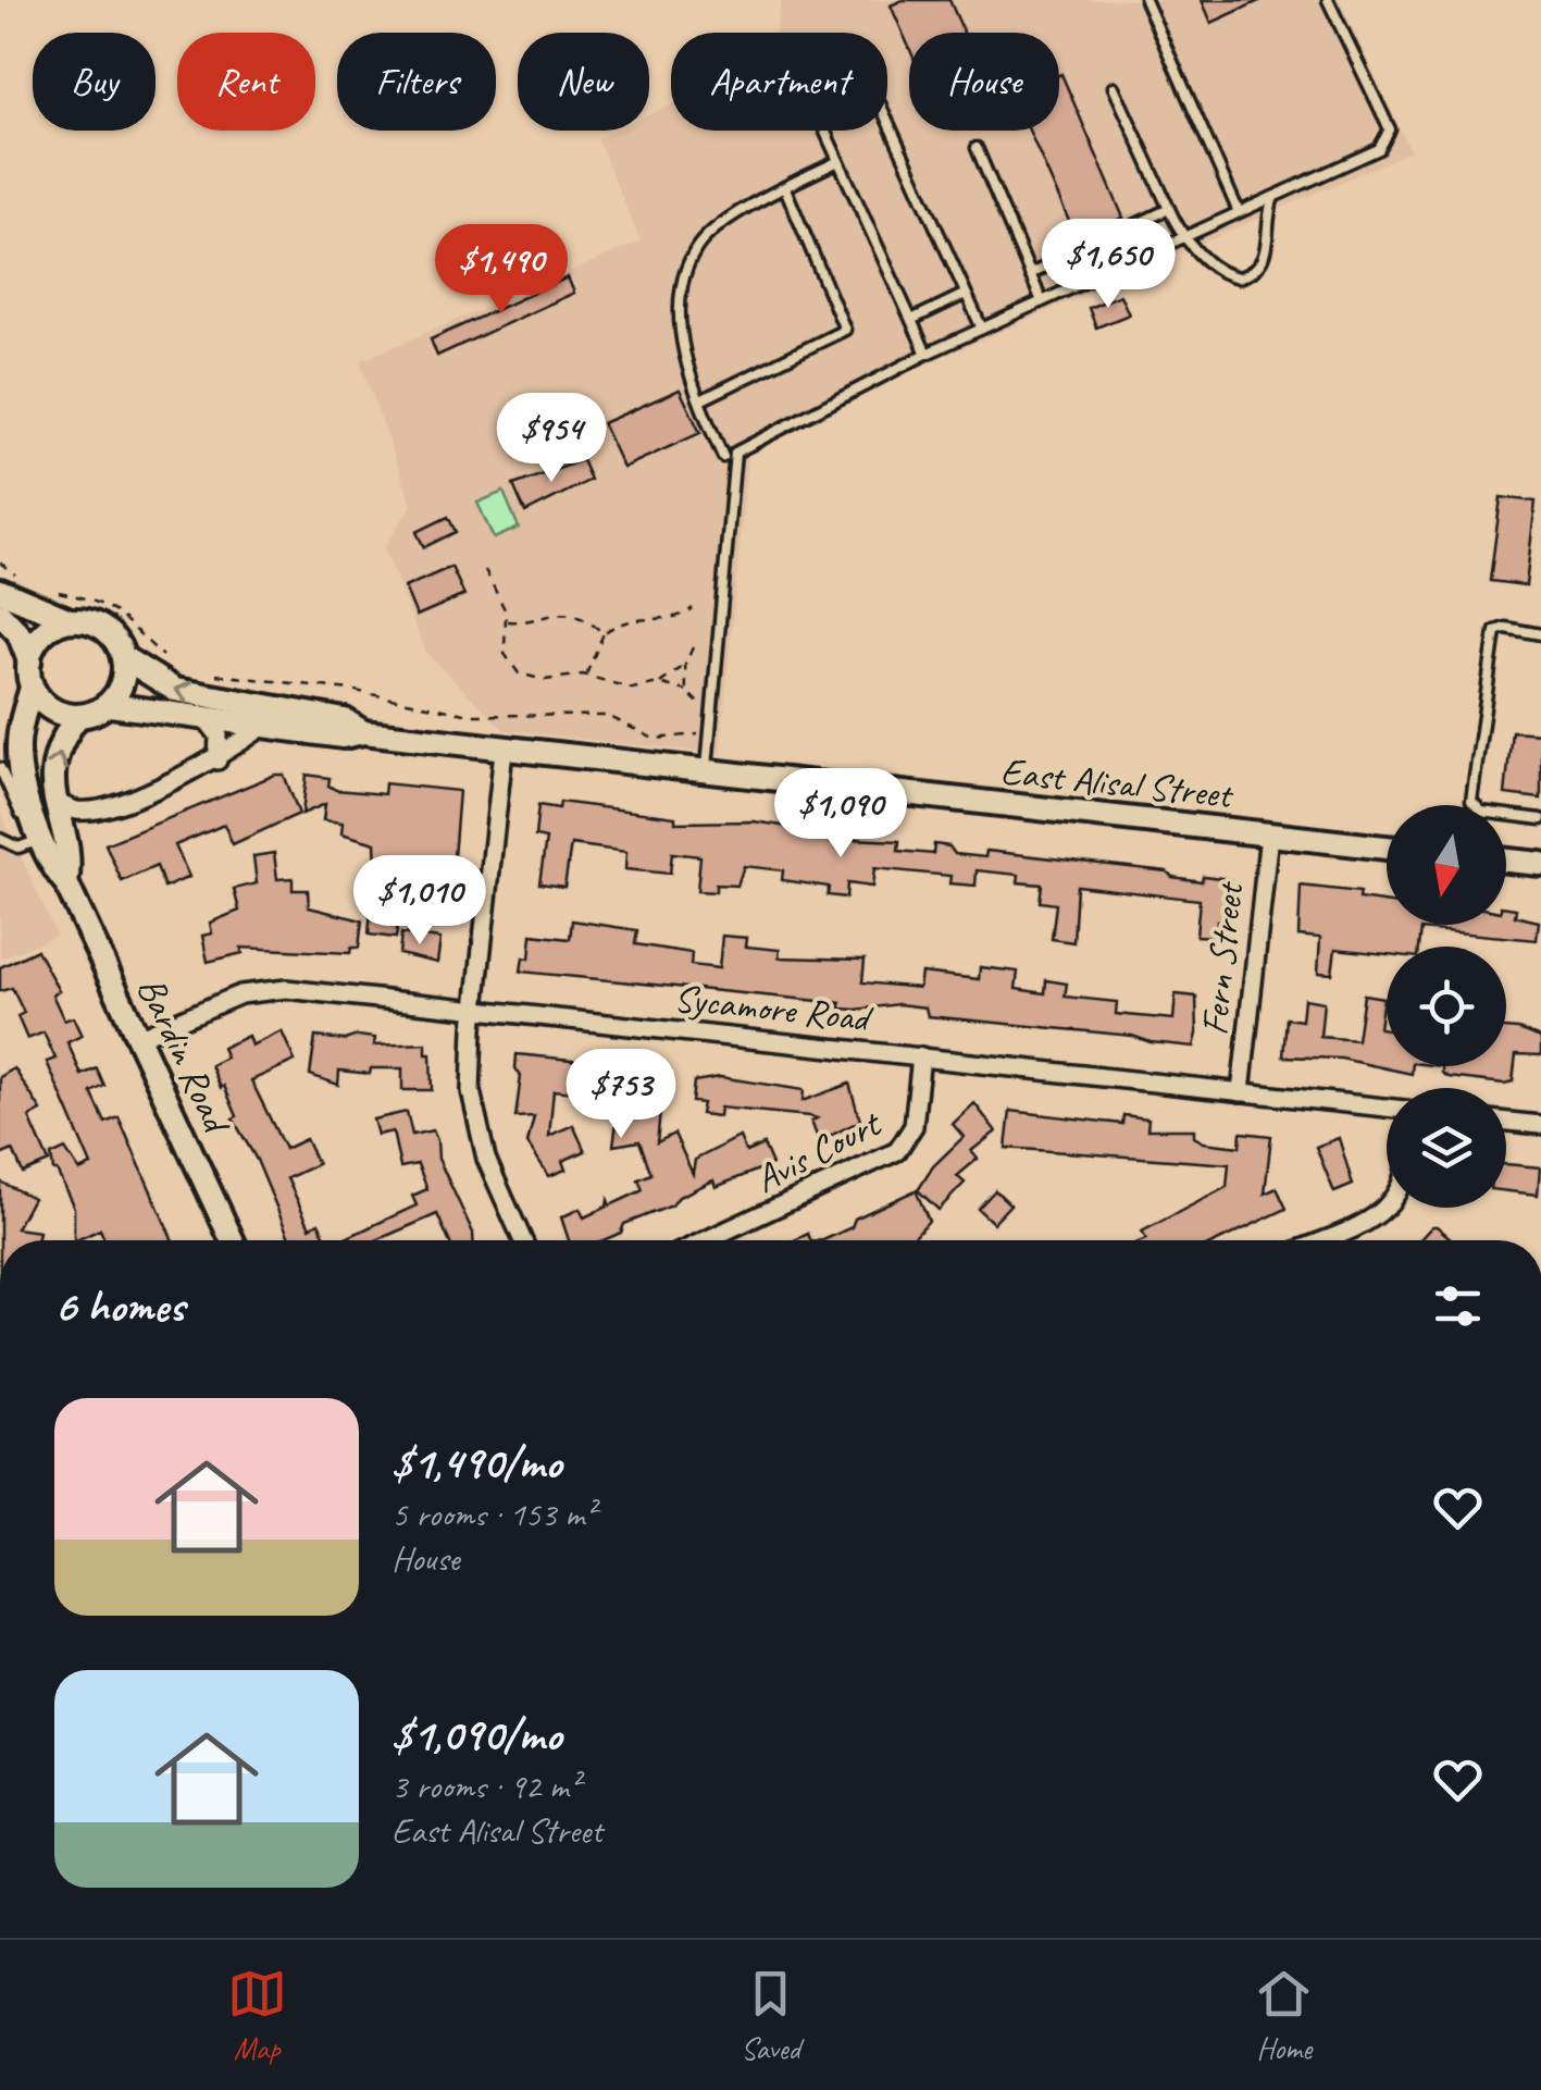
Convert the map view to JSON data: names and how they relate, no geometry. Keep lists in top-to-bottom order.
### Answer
{
  "streets": {
    "street": [
      "East Alisal Street",
      "Fern Street",
      "Sycamore Road",
      "Bardin Road",
      "Avis Court"
    ]
  },
  "crossings": [
    ["East Alisal Street", "Fern Street"],
    ["East Alisal Street", "Bardin Road"],
    ["Fern Street", "Sycamore Road"],
    ["Sycamore Road", "Bardin Road"],
    ["Sycamore Road", "Avis Court"]
  ],
  "north": "bottom",
  "page": {
    "chip": [
      "Buy",
      "Rent",
      "Filters",
      "New",
      "Apartment",
      "House"
    ],
    "price": [
      "$1,650",
      "$1,490",
      "$954",
      "$1,090",
      "$1,010",
      "$753"
    ],
    "heading": "6 homes",
    "list": [
      {
        "name": "$1,490/mo",
        "note": "5 rooms · 153 m² · House"
      },
      {
        "name": "$1,090/mo",
        "note": "3 rooms · 92 m² · East Alisal Street"
      }
    ],
    "tabs": ["Map", "Saved", "Home"]
  }
}
